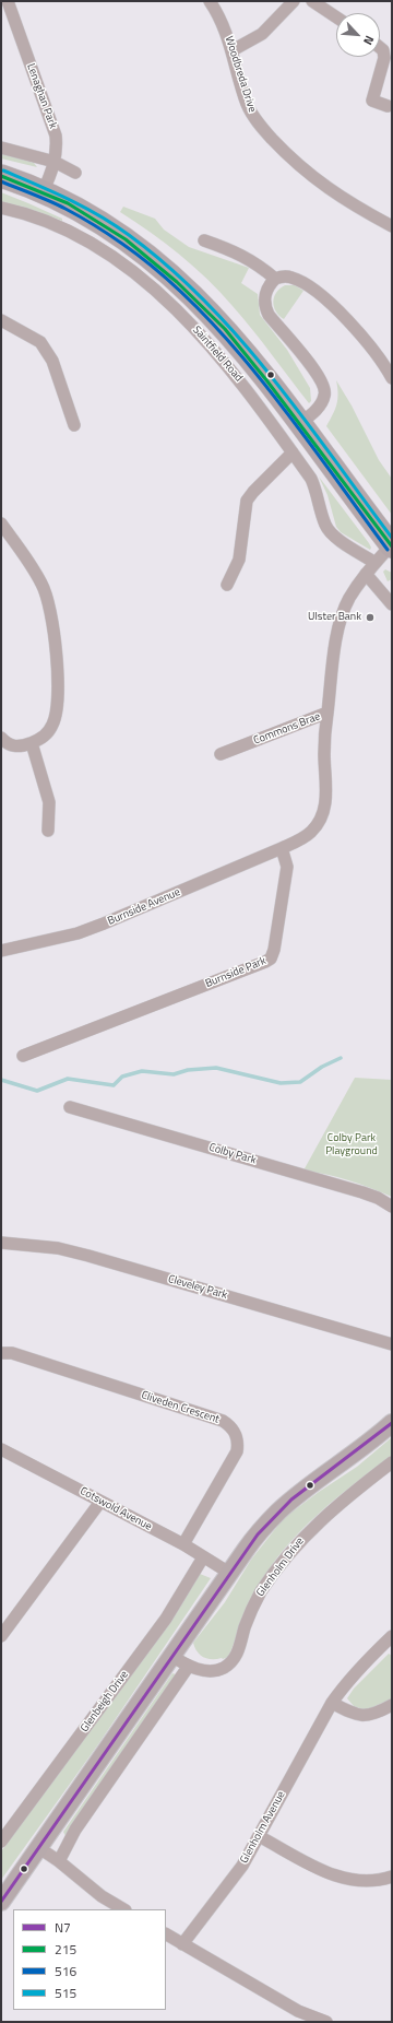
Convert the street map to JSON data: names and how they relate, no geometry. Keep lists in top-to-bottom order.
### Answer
{
  "streets": {
    "highway": ["Saintfield Road"],
    "street": [
      "Woodbreda Drive",
      "Lenaghan Park",
      "Commons Brae",
      "Burnside Avenue",
      "Burnside Park",
      "Colby Park",
      "Cleveley Park",
      "Cliveden Crescent",
      "Cotswold Avenue",
      "Glenholm Drive",
      "Glenbeigh Drive",
      "Glenholm Avenue"
    ]
  },
  "crossings": [
    ["Lenaghan Park", "Saintfield Road"],
    ["Saintfield Road", "Commons Brae"],
    ["Burnside Avenue", "Burnside Park"],
    ["Cliveden Crescent", "Cotswold Avenue"],
    ["Cotswold Avenue", "Glenbeigh Drive"]
  ],
  "parks": ["Colby Park Playground"],
  "places": ["Ulster Bank"],
  "lines": [
    "transit line 515",
    "transit line 215",
    "transit line 516",
    "transit line N7"
  ],
  "legend": [
    "N7",
    "215",
    "516",
    "515"
  ],
  "north": "bottom right"
}
